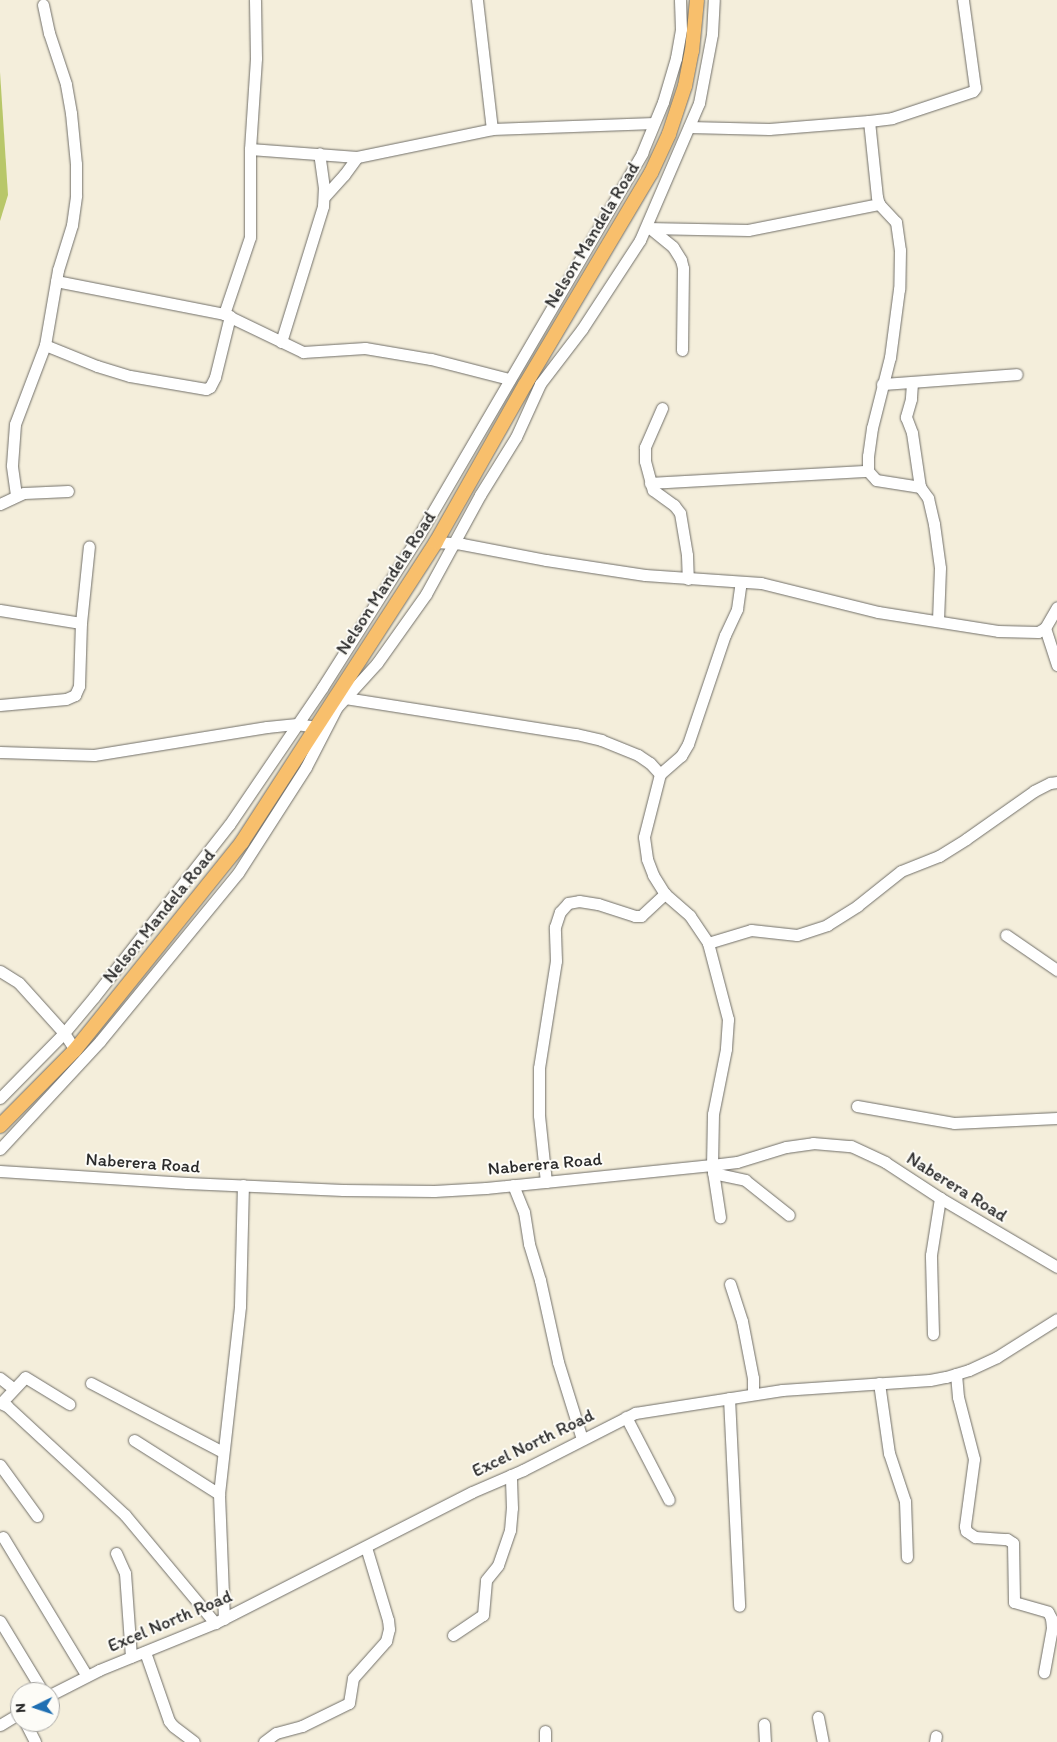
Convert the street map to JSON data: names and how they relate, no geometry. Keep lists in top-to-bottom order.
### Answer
{
  "streets": {
    "main road": ["Nelson Mandela Road"],
    "street": ["Naberera Road", "Excel North Road"]
  },
  "north": "left"
}
